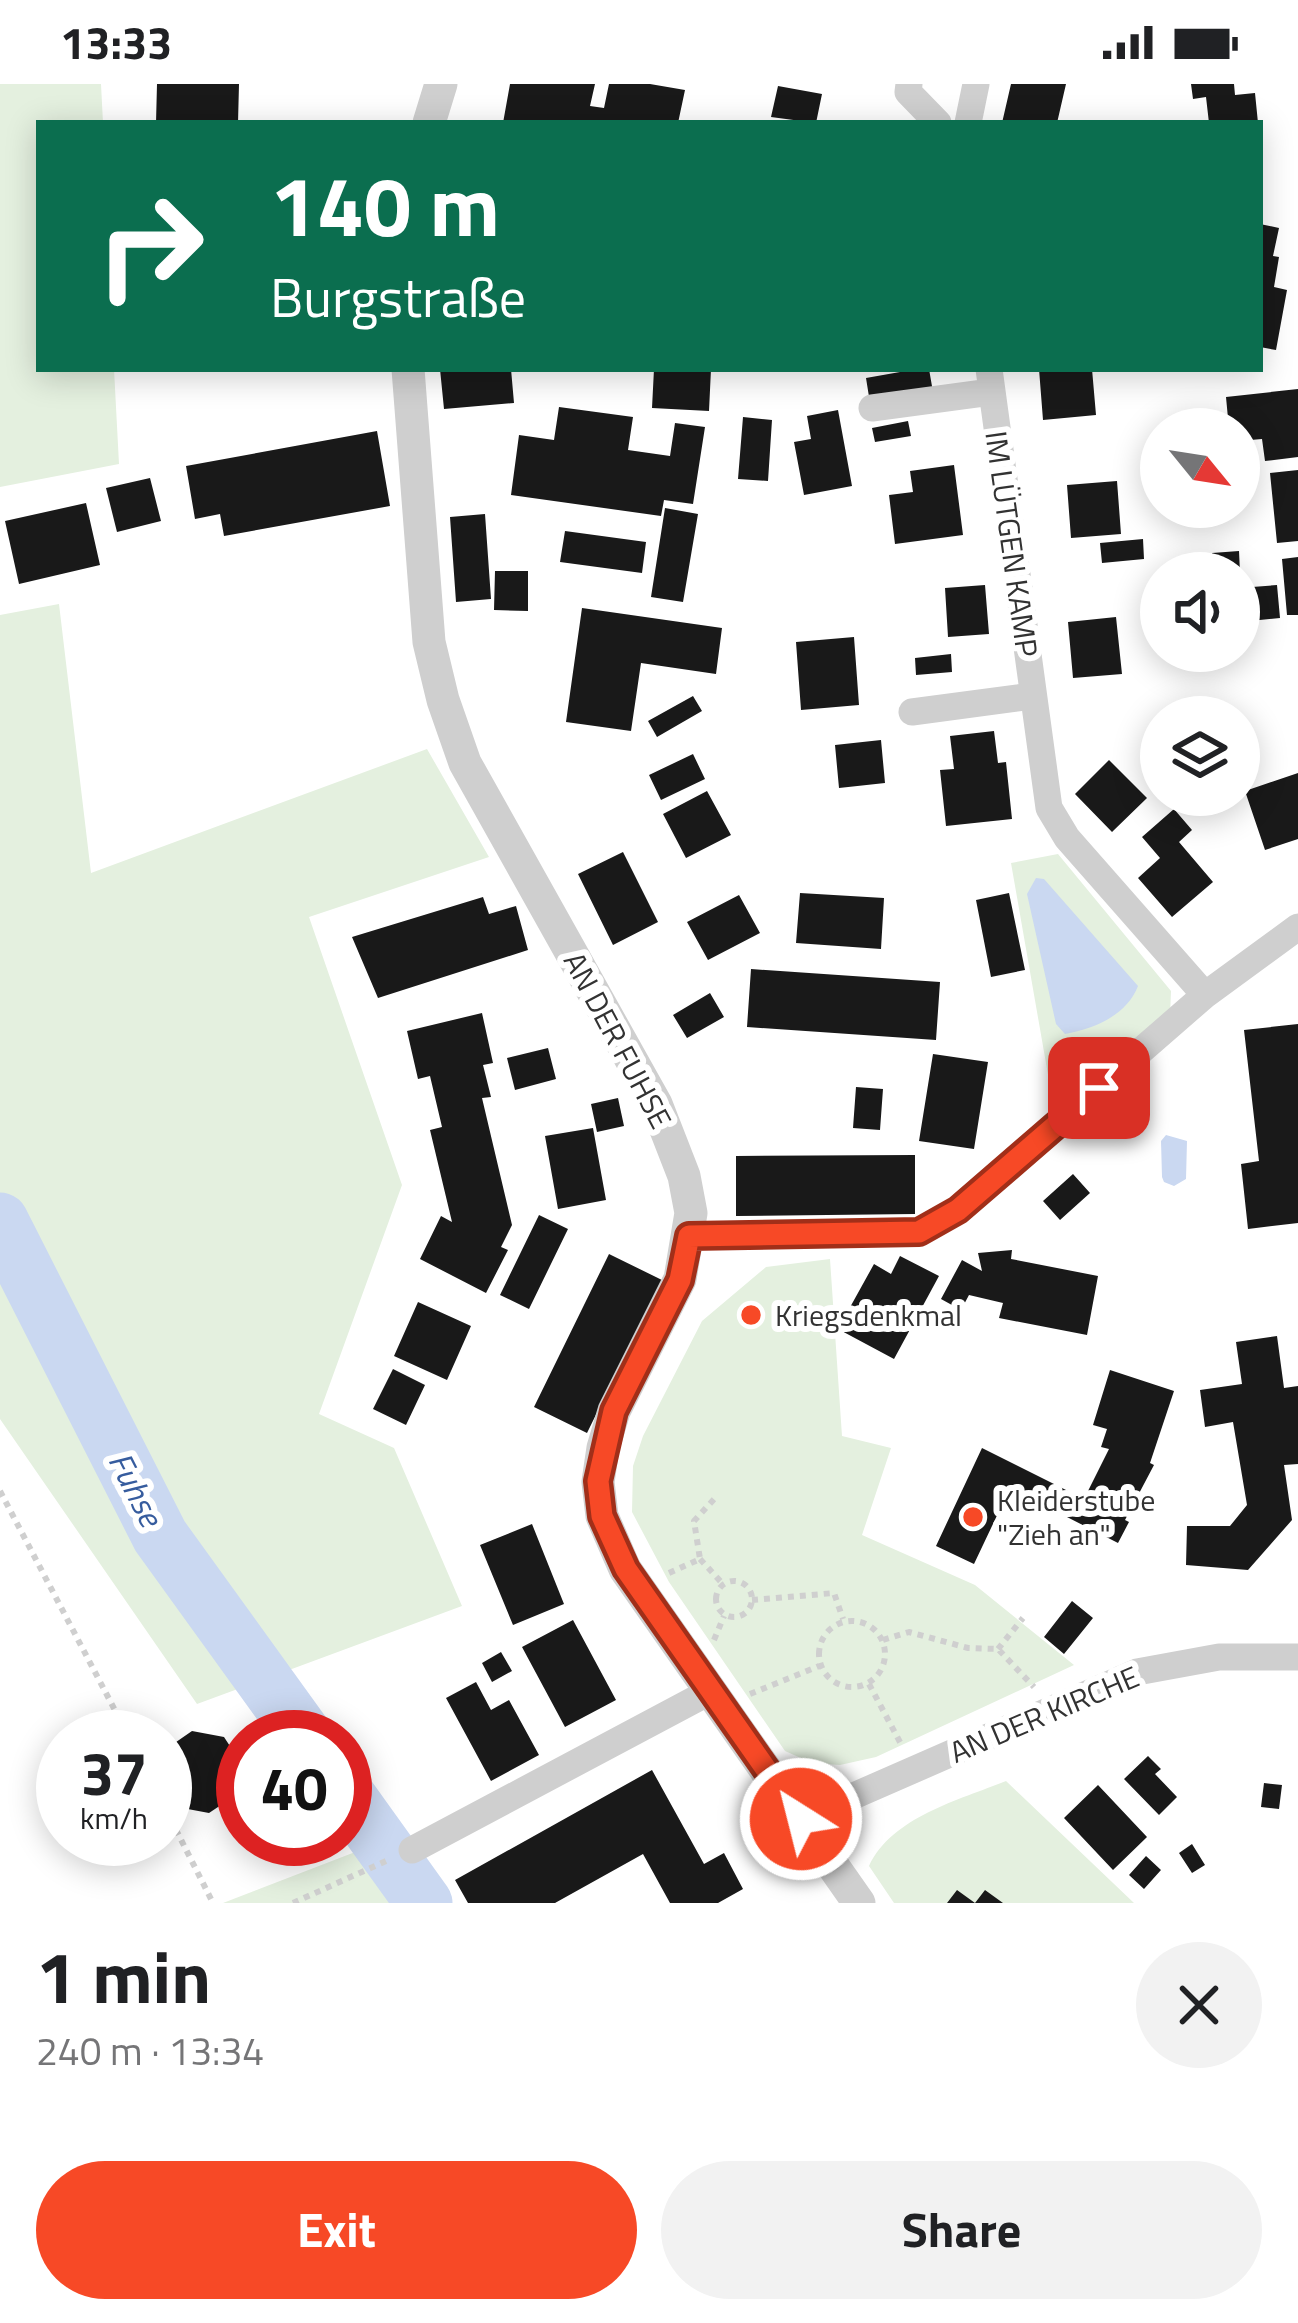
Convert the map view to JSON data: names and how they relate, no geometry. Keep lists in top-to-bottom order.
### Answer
{
  "streets": {
    "street": ["IM LÜTGEN KAMP", "AN DER FUHSE", "AN DER KIRCHE"]
  },
  "crossings": [
    ["AN DER FUHSE", "AN DER KIRCHE"]
  ],
  "water": ["Fuhse"],
  "places": ["Kriegsdenkmal", "Kleiderstube \"Zieh an\""],
  "north": "bottom right",
  "page": {
    "status": "13:33",
    "turn": ["140 m", "Burgstraße"],
    "speed": "37 km/h",
    "limit": "40",
    "heading": ["1 min", "240 m · 13:34"],
    "buttons": ["Exit", "Share"]
  }
}
